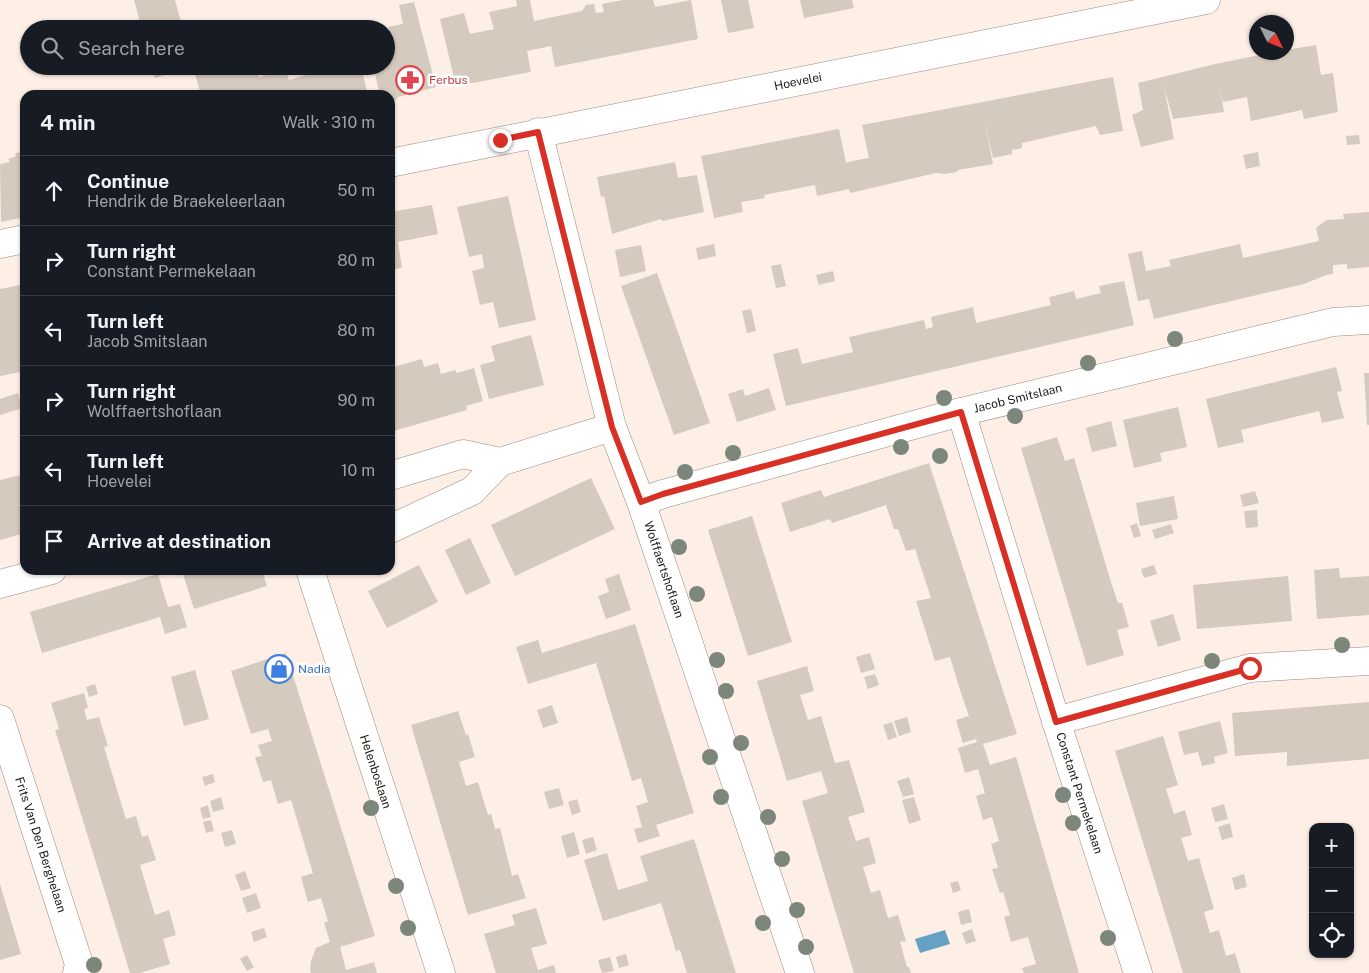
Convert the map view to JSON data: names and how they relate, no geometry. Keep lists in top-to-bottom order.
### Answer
{
  "streets": {
    "street": [
      "Hoevelei",
      "Jacob Smitslaan",
      "Wolffaertshoflaan",
      "Helenboslaan",
      "Constant Permekelaan",
      "Frits Van Den Berghelaan"
    ]
  },
  "crossings": [
    ["Hoevelei", "Wolffaertshoflaan"],
    ["Jacob Smitslaan", "Wolffaertshoflaan"],
    ["Jacob Smitslaan", "Constant Permekelaan"]
  ],
  "places": {
    "pharmacy": ["Ferbus"],
    "shop": ["Nadia"]
  },
  "north": "bottom right",
  "page": {
    "search": "Search here",
    "heading": ["4 min", "Walk · 310 m"],
    "list": [
      ["Continue", "Hendrik de Braekeleerlaan", "50 m"],
      ["Turn right", "Constant Permekelaan", "80 m"],
      ["Turn left", "Jacob Smitslaan", "80 m"],
      ["Turn right", "Wolffaertshoflaan", "90 m"],
      ["Turn left", "Hoevelei", "10 m"],
      "Arrive at destination"
    ],
    "map_buttons": ["+", "−"]
  }
}
